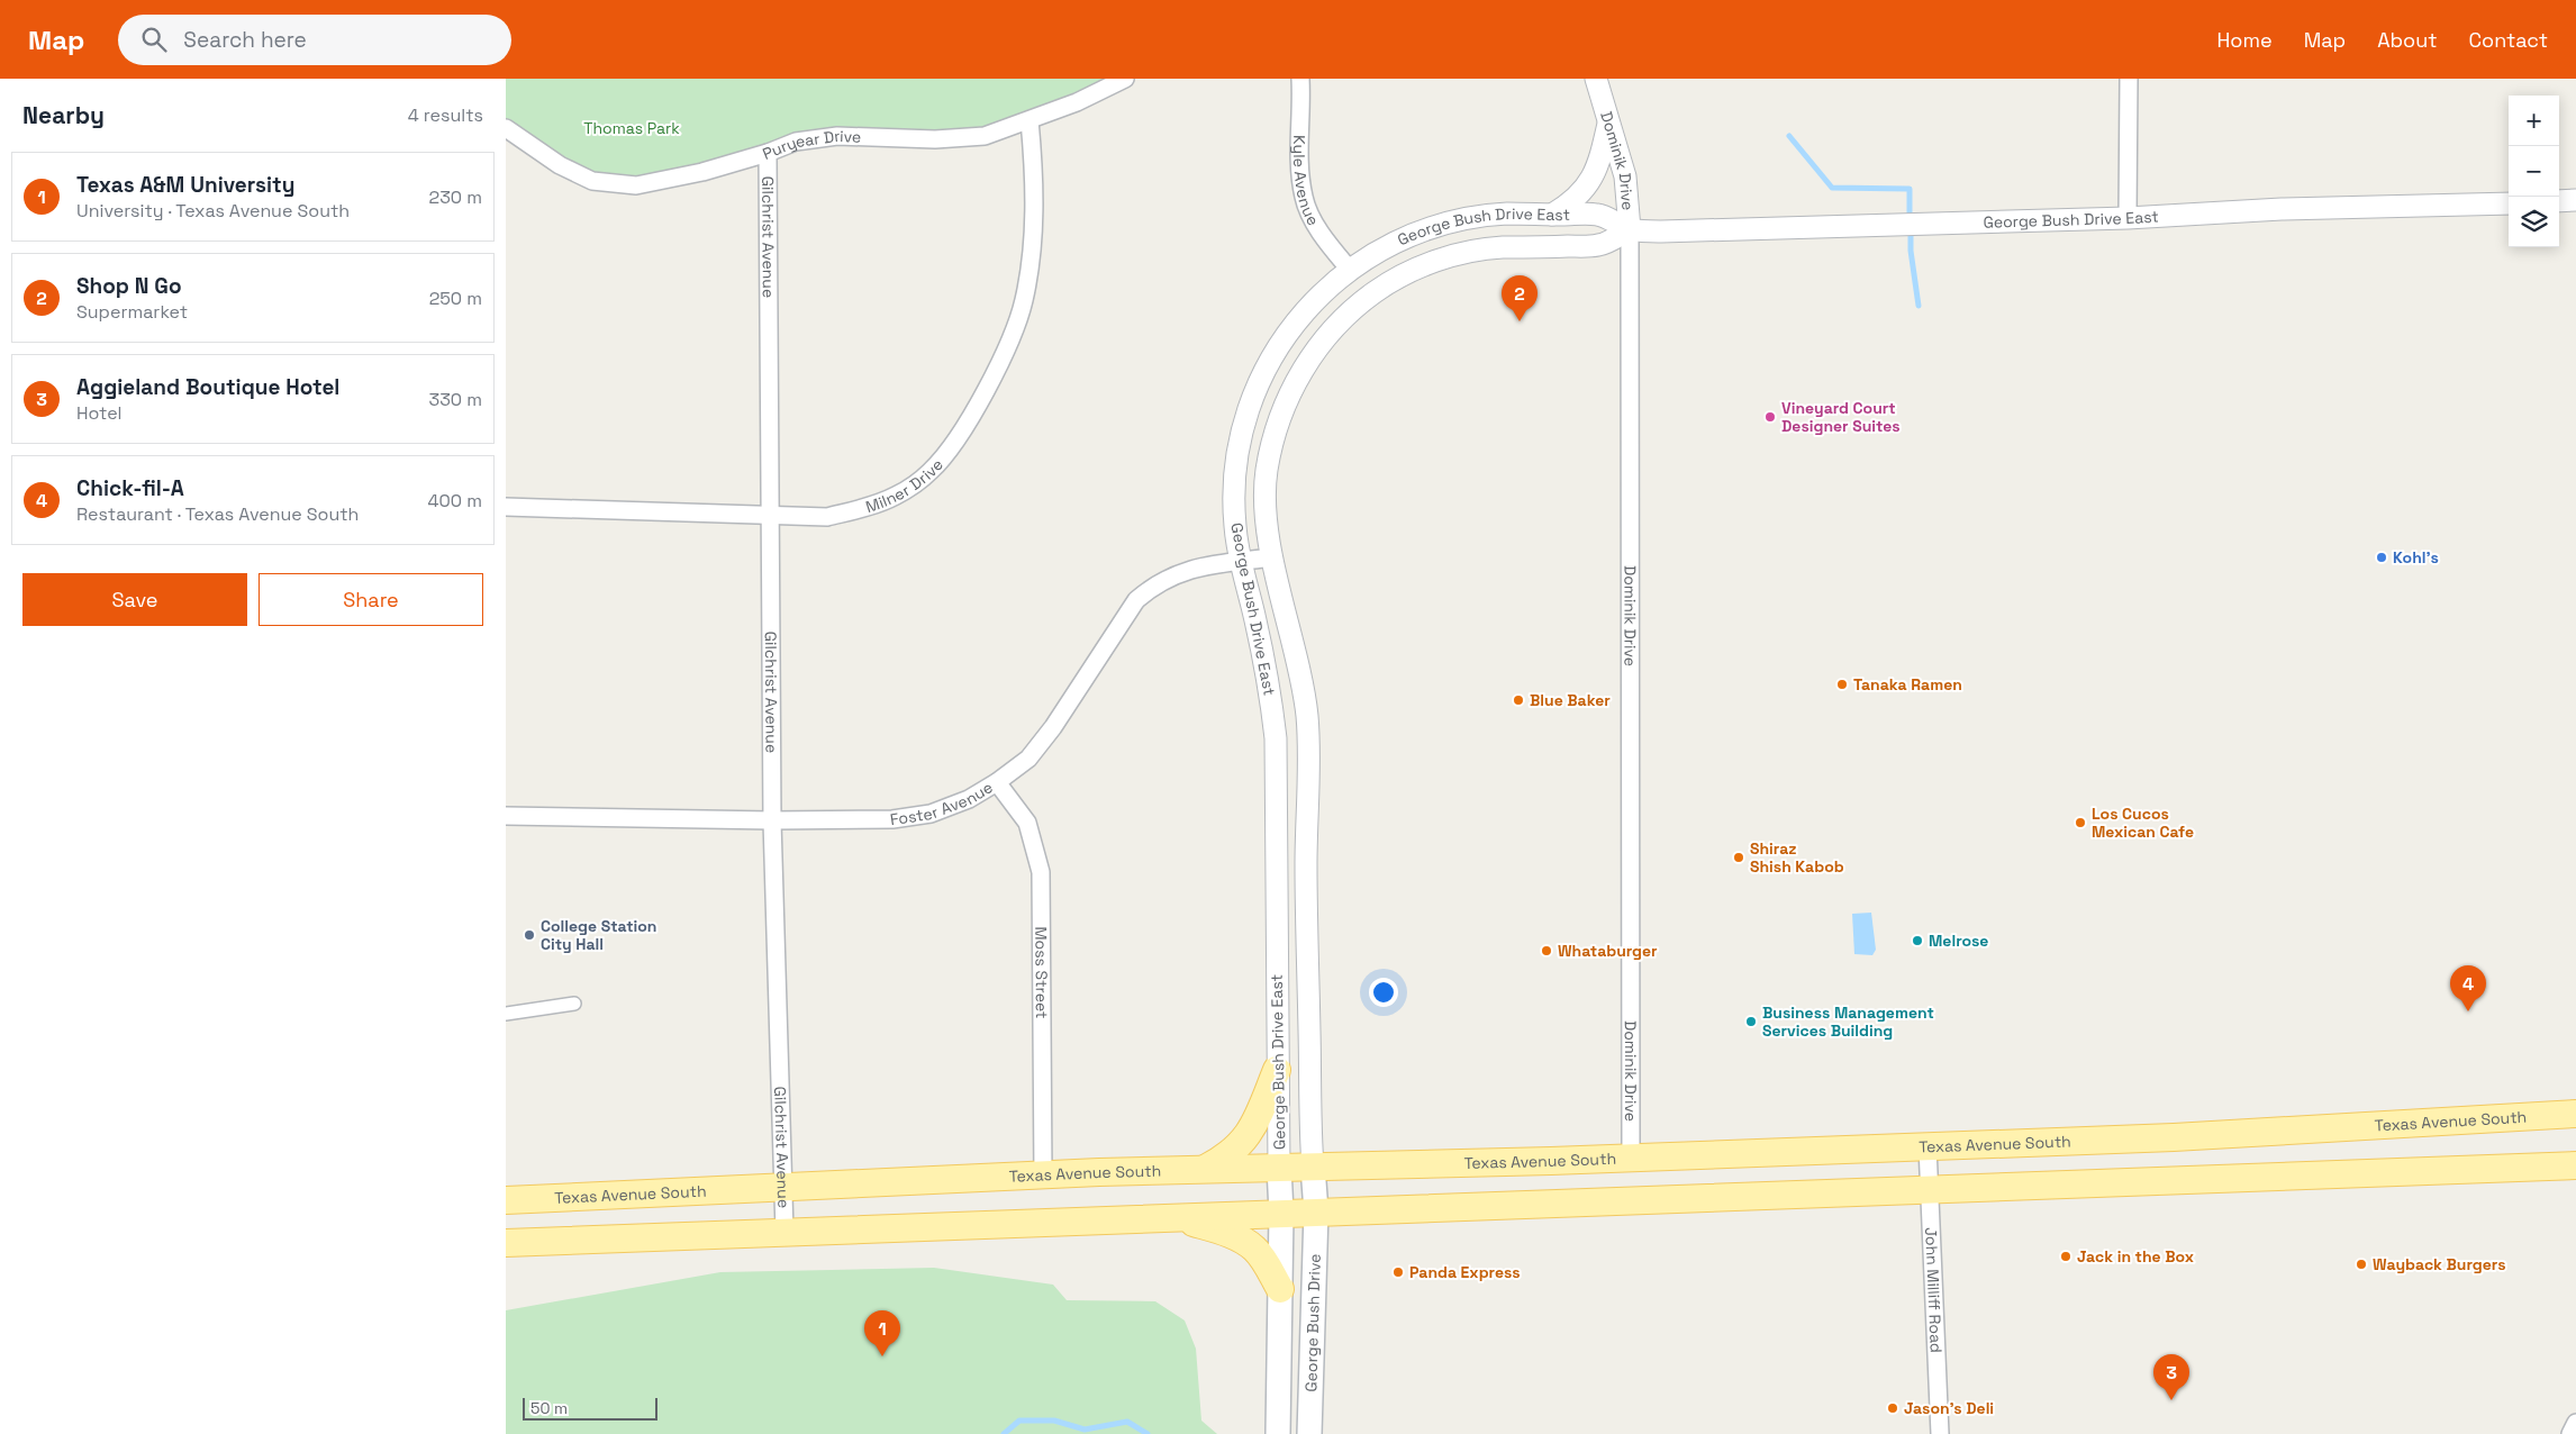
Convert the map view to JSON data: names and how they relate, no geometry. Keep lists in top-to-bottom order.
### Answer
{
  "streets": {
    "main road": ["George Bush Drive East", "Texas Avenue South", "George Bush Drive"],
    "street": [
      "Puryear Drive",
      "Dominik Drive",
      "Kyle Avenue",
      "Gilchrist Avenue",
      "Milner Drive",
      "Foster Avenue",
      "Moss Street",
      "John Milliff Road"
    ]
  },
  "crossings": [
    ["Puryear Drive", "Gilchrist Avenue"],
    ["Puryear Drive", "Milner Drive"],
    ["Dominik Drive", "George Bush Drive East"],
    ["Dominik Drive", "Texas Avenue South"],
    ["Kyle Avenue", "George Bush Drive East"],
    ["George Bush Drive East", "Foster Avenue"],
    ["George Bush Drive East", "Texas Avenue South"],
    ["George Bush Drive East", "George Bush Drive"],
    ["Gilchrist Avenue", "Milner Drive"],
    ["Gilchrist Avenue", "Foster Avenue"],
    ["Gilchrist Avenue", "Texas Avenue South"],
    ["Foster Avenue", "Moss Street"],
    ["Moss Street", "Texas Avenue South"],
    ["Texas Avenue South", "John Milliff Road"]
  ],
  "parks": ["Thomas Park"],
  "places": [
    "Vineyard Court Designer Suites",
    "Kohl's",
    "Tanaka Ramen",
    "Blue Baker",
    "Los Cucos Mexican Cafe",
    "Shiraz Shish Kabob",
    "College Station City Hall",
    "Melrose",
    "Whataburger",
    "Business Management Services Building",
    "Jack in the Box",
    "Wayback Burgers",
    "Panda Express",
    "Jason's Deli"
  ],
  "scale_bar": "50 m",
  "page": {
    "header": "Map",
    "search": "Search here",
    "nav": [
      "Home",
      "Map",
      "About",
      "Contact"
    ],
    "heading": ["Nearby", "4 results"],
    "map_buttons": ["+", "−"],
    "list": [
      {
        "mark": "1",
        "name": "Texas A&M University",
        "note": "University · Texas Avenue South",
        "value": "230 m"
      },
      {
        "mark": "2",
        "name": "Shop N Go",
        "note": "Supermarket",
        "value": "250 m"
      },
      {
        "mark": "3",
        "name": "Aggieland Boutique Hotel",
        "note": "Hotel",
        "value": "330 m"
      },
      {
        "mark": "4",
        "name": "Chick-fil-A",
        "note": "Restaurant · Texas Avenue South",
        "value": "400 m"
      }
    ],
    "pins": [
      "2",
      "4",
      "1",
      "3"
    ],
    "buttons": ["Save", "Share"],
    "scale": "50 m"
  }
}
